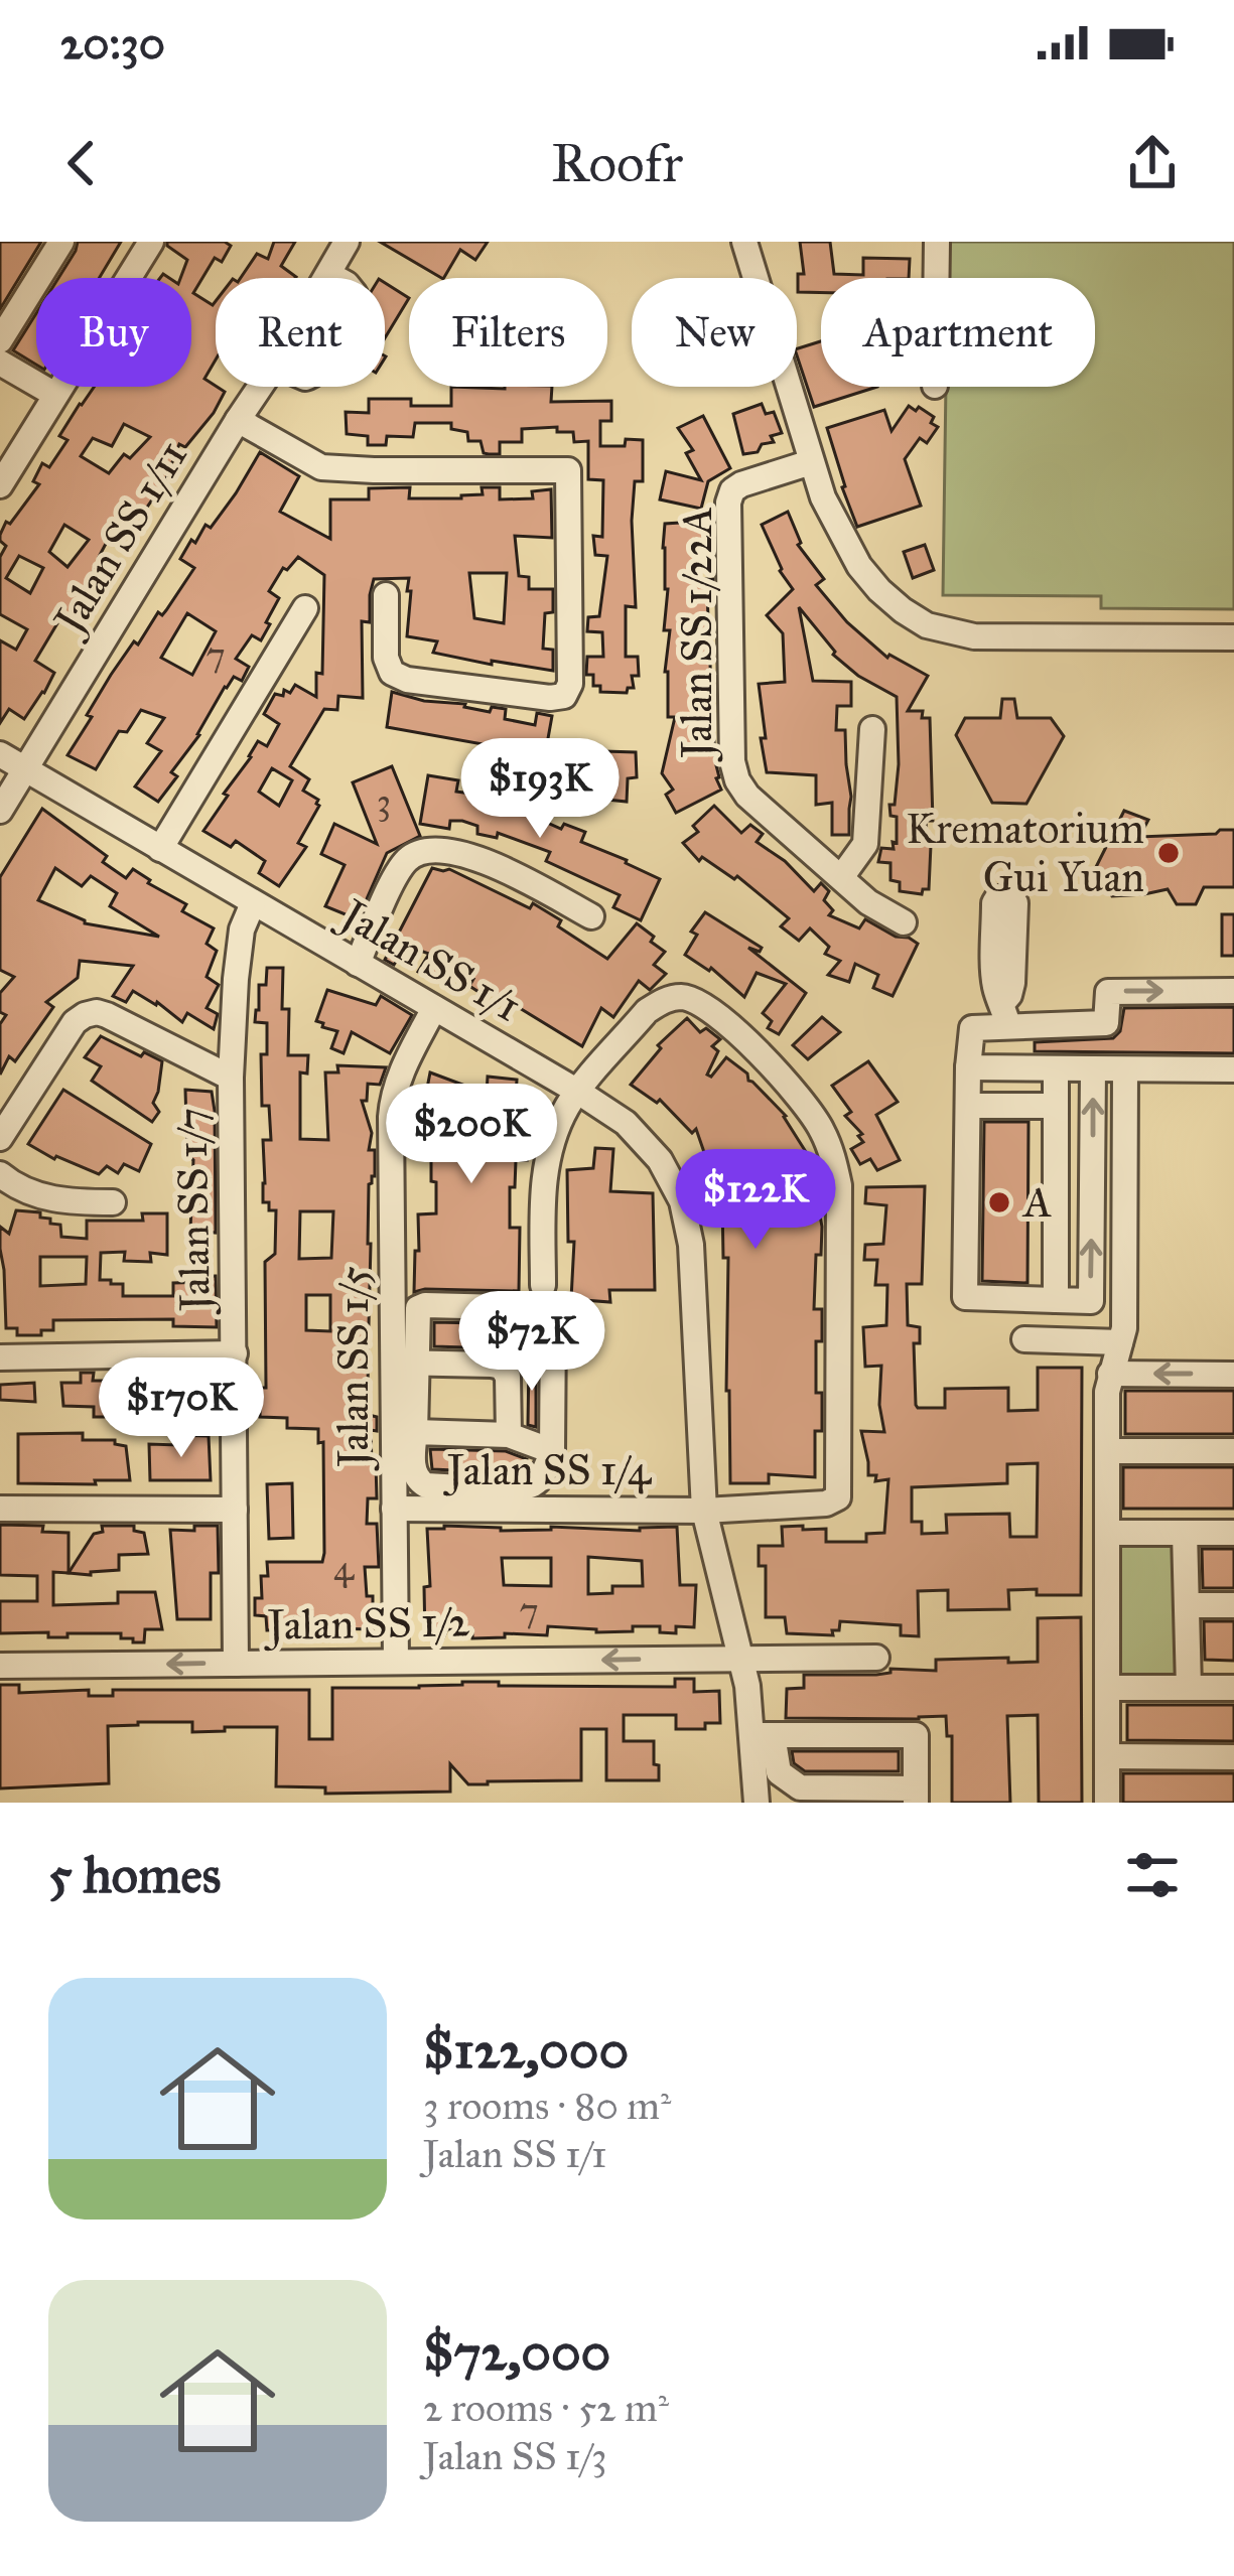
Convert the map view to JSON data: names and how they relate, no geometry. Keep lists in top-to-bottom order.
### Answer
{
  "streets": {
    "street": [
      "Jalan SS 1/11",
      "Jalan SS 1/22A",
      "Jalan SS 1/1",
      "Jalan SS 1/7",
      "Jalan SS 1/5",
      "Jalan SS 1/4",
      "Jalan SS 1/2"
    ]
  },
  "crossings": [
    ["Jalan SS 1/11", "Jalan SS 1/1"],
    ["Jalan SS 1/1", "Jalan SS 1/7"],
    ["Jalan SS 1/1", "Jalan SS 1/5"],
    ["Jalan SS 1/1", "Jalan SS 1/4"],
    ["Jalan SS 1/1", "Jalan SS 1/2"],
    ["Jalan SS 1/7", "Jalan SS 1/2"],
    ["Jalan SS 1/5", "Jalan SS 1/4"],
    ["Jalan SS 1/5", "Jalan SS 1/2"]
  ],
  "places": ["Krematorium Gui Yuan", "A"],
  "house_numbers": [
    "7",
    "3",
    "4",
    "7"
  ],
  "page": {
    "status": "20:30",
    "header": "Roofr",
    "chip": [
      "Buy",
      "Rent",
      "Filters",
      "New",
      "Apartment"
    ],
    "price": [
      "$193K",
      "$200K",
      "$122K",
      "$72K",
      "$170K"
    ],
    "heading": "5 homes",
    "list": [
      {
        "name": "$122,000",
        "note": "3 rooms · 80 m² · Jalan SS 1/1"
      },
      {
        "name": "$72,000",
        "note": "2 rooms · 52 m² · Jalan SS 1/3"
      }
    ]
  }
}
